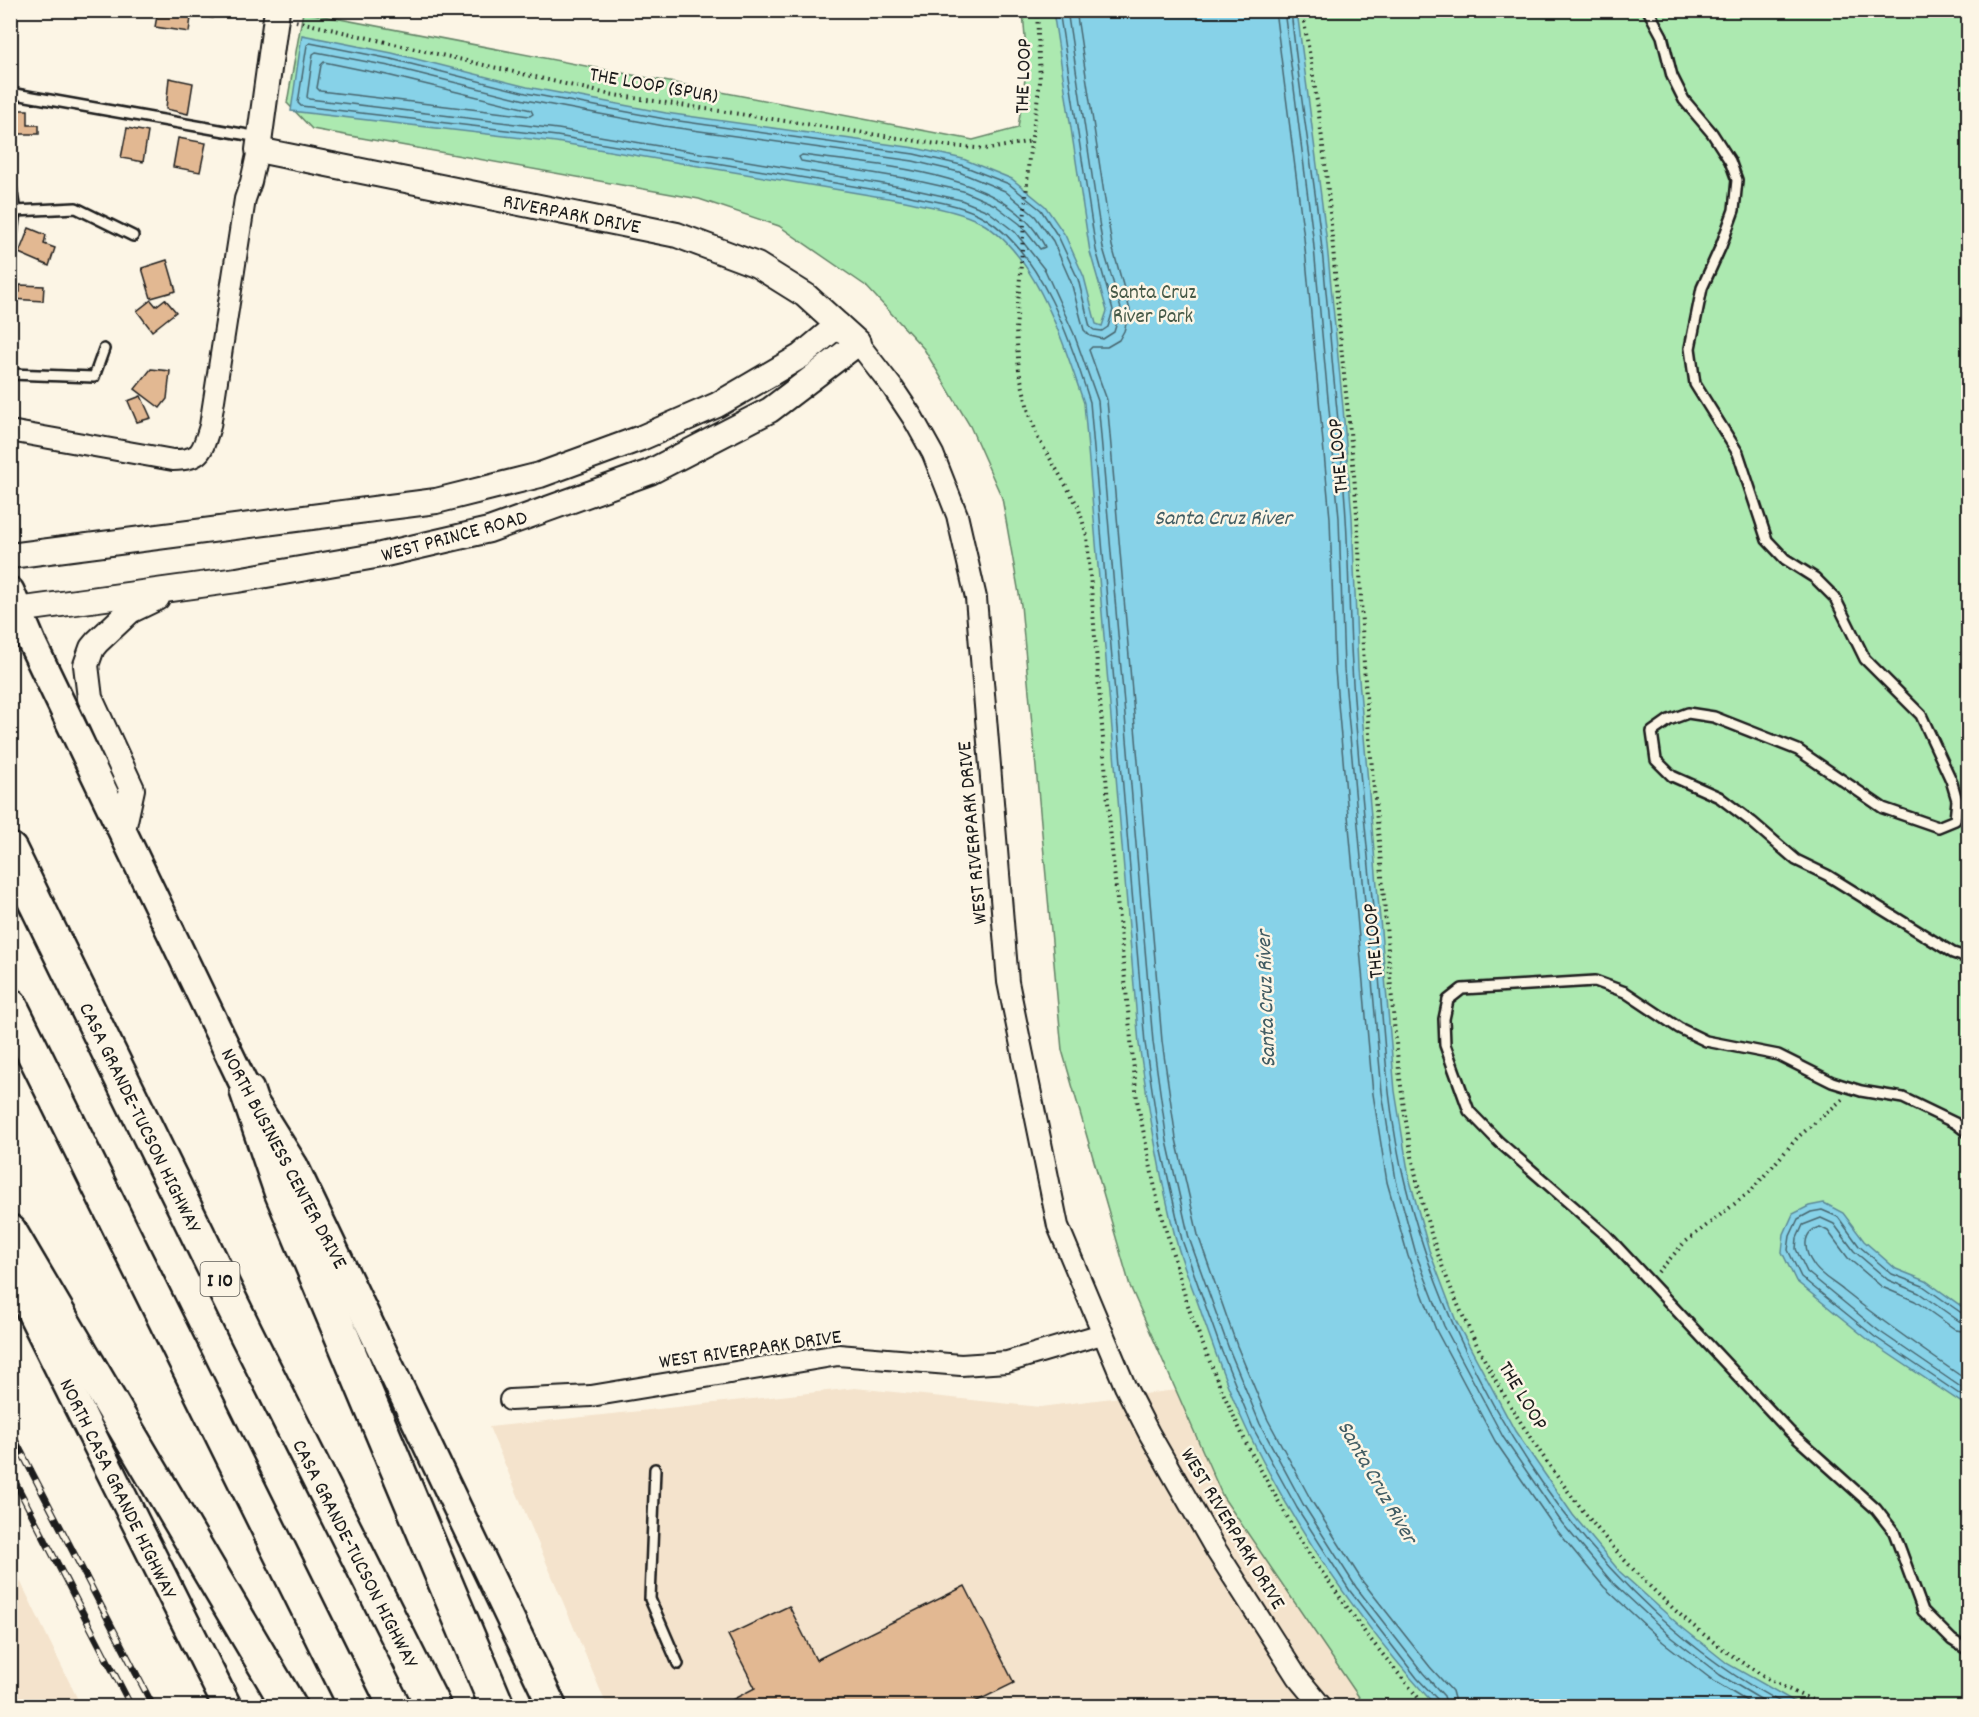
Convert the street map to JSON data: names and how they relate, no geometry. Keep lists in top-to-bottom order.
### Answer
{
  "streets": {
    "highway": ["CASA GRANDE-TUCSON HIGHWAY", "I 10"],
    "main road": ["NORTH BUSINESS CENTER DRIVE", "NORTH CASA GRANDE HIGHWAY"],
    "street": ["RIVERPARK DRIVE", "WEST PRINCE ROAD", "WEST RIVERPARK DRIVE"],
    "path": ["THE LOOP", "THE LOOP (SPUR)"]
  },
  "crossings": [
    ["THE LOOP", "THE LOOP (SPUR)"],
    ["RIVERPARK DRIVE", "WEST PRINCE ROAD"],
    ["RIVERPARK DRIVE", "WEST RIVERPARK DRIVE"],
    ["WEST PRINCE ROAD", "WEST RIVERPARK DRIVE"],
    ["WEST PRINCE ROAD", "NORTH BUSINESS CENTER DRIVE"]
  ],
  "water": ["Santa Cruz River"],
  "parks": ["Santa Cruz River Park"]
}
